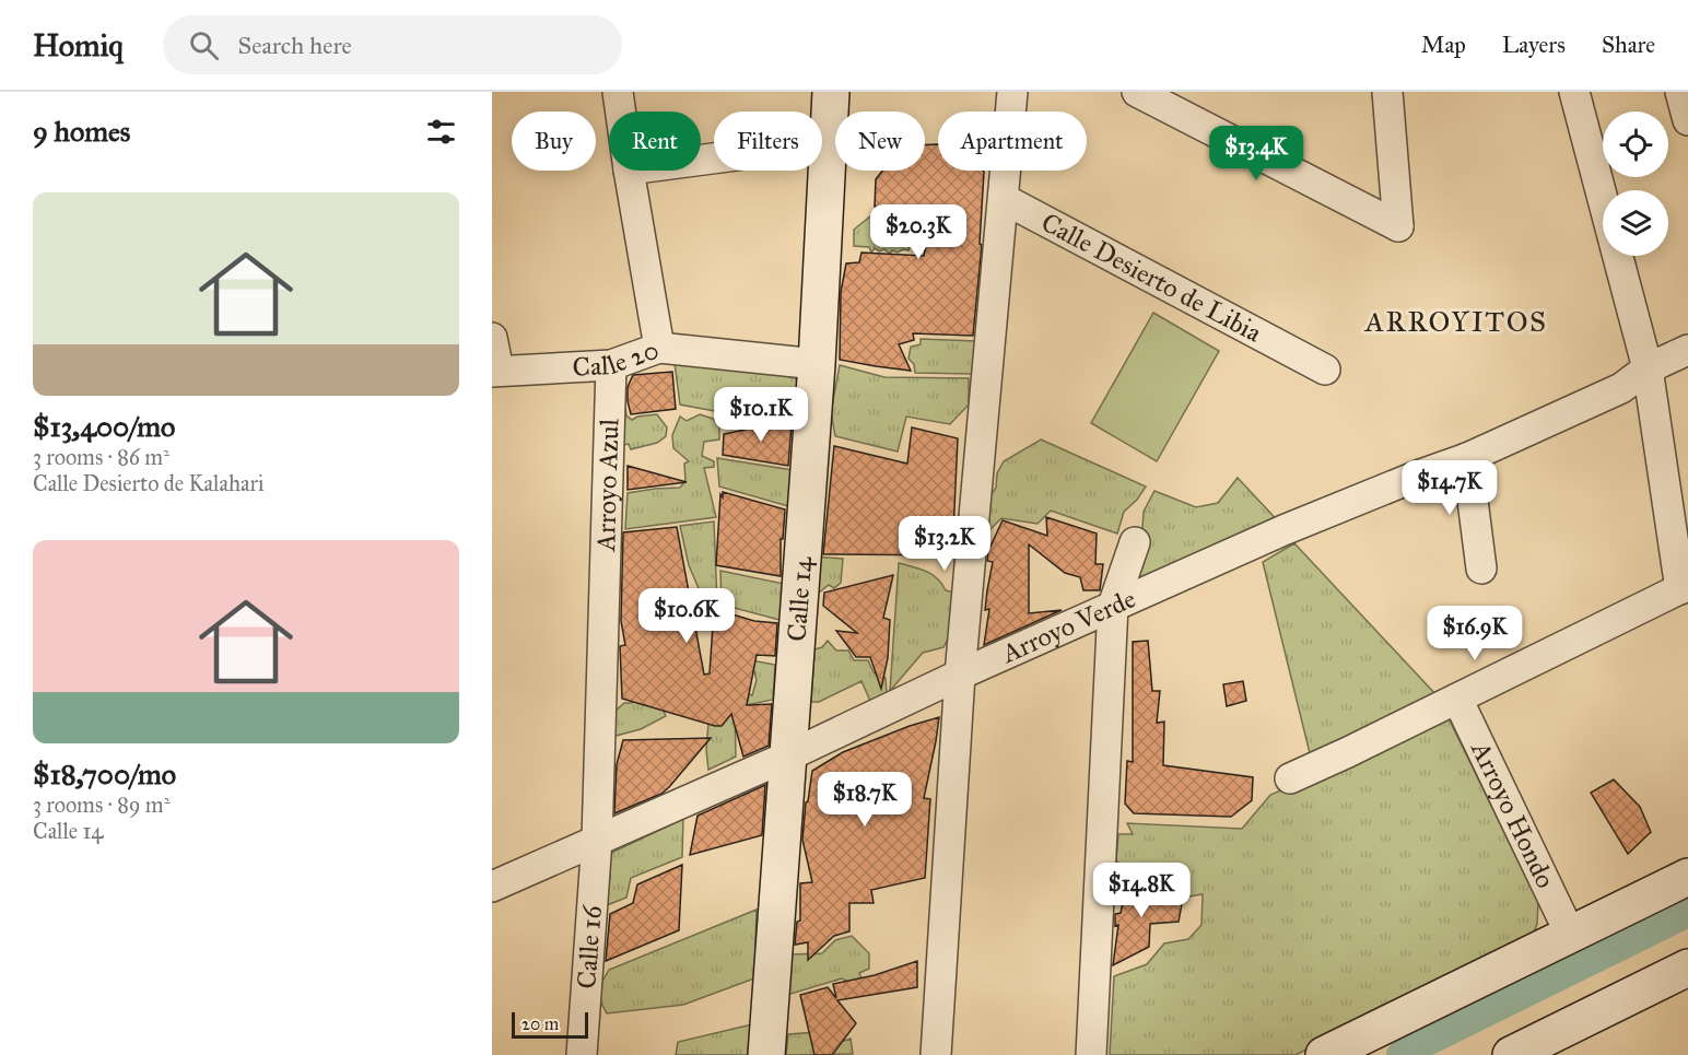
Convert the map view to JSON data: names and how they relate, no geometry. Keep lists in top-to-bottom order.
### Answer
{
  "streets": {
    "street": [
      "Calle Desierto de Libia",
      "Calle 20",
      "Arroyo Azul",
      "Calle 14",
      "Arroyo Verde",
      "Arroyo Hondo",
      "Calle 16"
    ]
  },
  "crossings": [
    ["Calle 20", "Arroyo Azul"],
    ["Calle 20", "Calle 14"],
    ["Arroyo Azul", "Arroyo Verde"],
    ["Arroyo Azul", "Calle 16"],
    ["Calle 14", "Arroyo Verde"],
    ["Arroyo Verde", "Calle 16"]
  ],
  "districts": ["ARROYITOS"],
  "scale_bar": "20 m",
  "page": {
    "header": "Homiq",
    "search": "Search here",
    "nav": ["Map", "Layers", "Share"],
    "heading": "9 homes",
    "chip": [
      "Buy",
      "Rent",
      "Filters",
      "New",
      "Apartment"
    ],
    "price": [
      "$13.4K",
      "$20.3K",
      "$10.1K",
      "$14.7K",
      "$13.2K",
      "$10.6K",
      "$16.9K",
      "$18.7K",
      "$14.8K"
    ],
    "list": [
      {
        "name": "$13,400/mo",
        "note": "3 rooms · 86 m² · Calle Desierto de Kalahari"
      },
      {
        "name": "$18,700/mo",
        "note": "3 rooms · 89 m² · Calle 14"
      }
    ],
    "scale": "20 m"
  }
}
